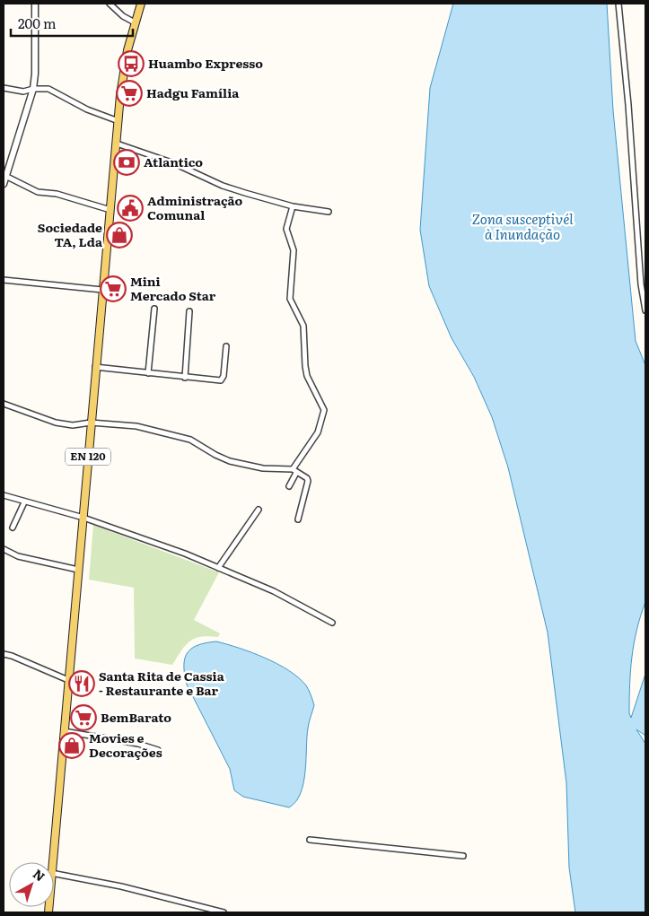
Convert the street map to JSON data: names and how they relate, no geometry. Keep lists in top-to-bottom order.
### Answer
{
  "streets": {
    "main road": ["EN 120"]
  },
  "water": ["Zona susceptivél à Inundação"],
  "places": {
    "bus stop": ["Huambo Expresso"],
    "supermarket": ["Hadgu Família", "Mini Mercado Star", "BemBarato"],
    "bank": ["Atlantico"],
    "public building": ["Administração Comunal"],
    "shop": ["Sociedade TA, Lda", "Movies e Decorações"],
    "restaurant": ["Santa Rita de Cassia - Restaurante e Bar"]
  },
  "scale_bar": "200 m",
  "north": "top right"
}
